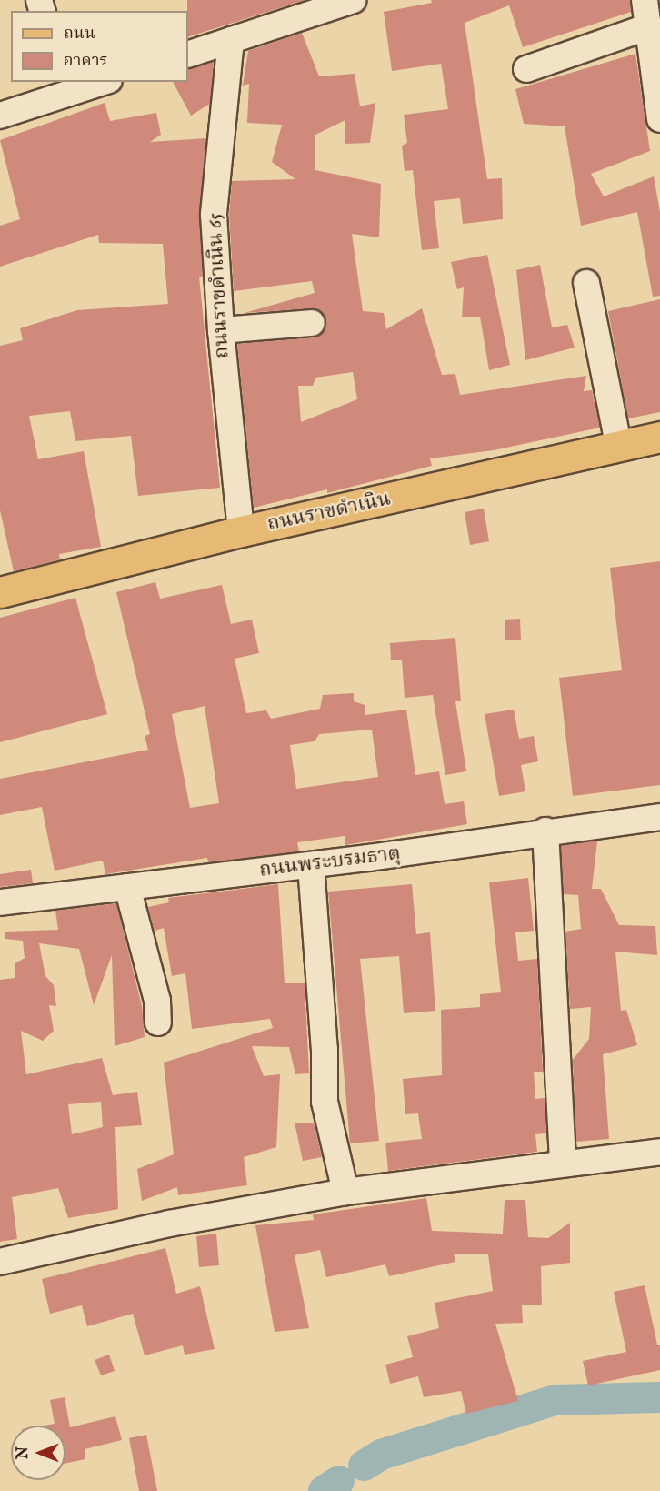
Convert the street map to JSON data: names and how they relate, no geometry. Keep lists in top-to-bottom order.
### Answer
{
  "streets": {
    "main road": ["ถนนราขดำเนิน"],
    "street": ["ถนนราขดำเนิน 65", "ถนนพระบรมธาตุ"]
  },
  "crossings": [
    ["ถนนราขดำเนิน 65", "ถนนราขดำเนิน"]
  ],
  "legend": ["ถนน", "อาคาร"],
  "north": "left"
}
